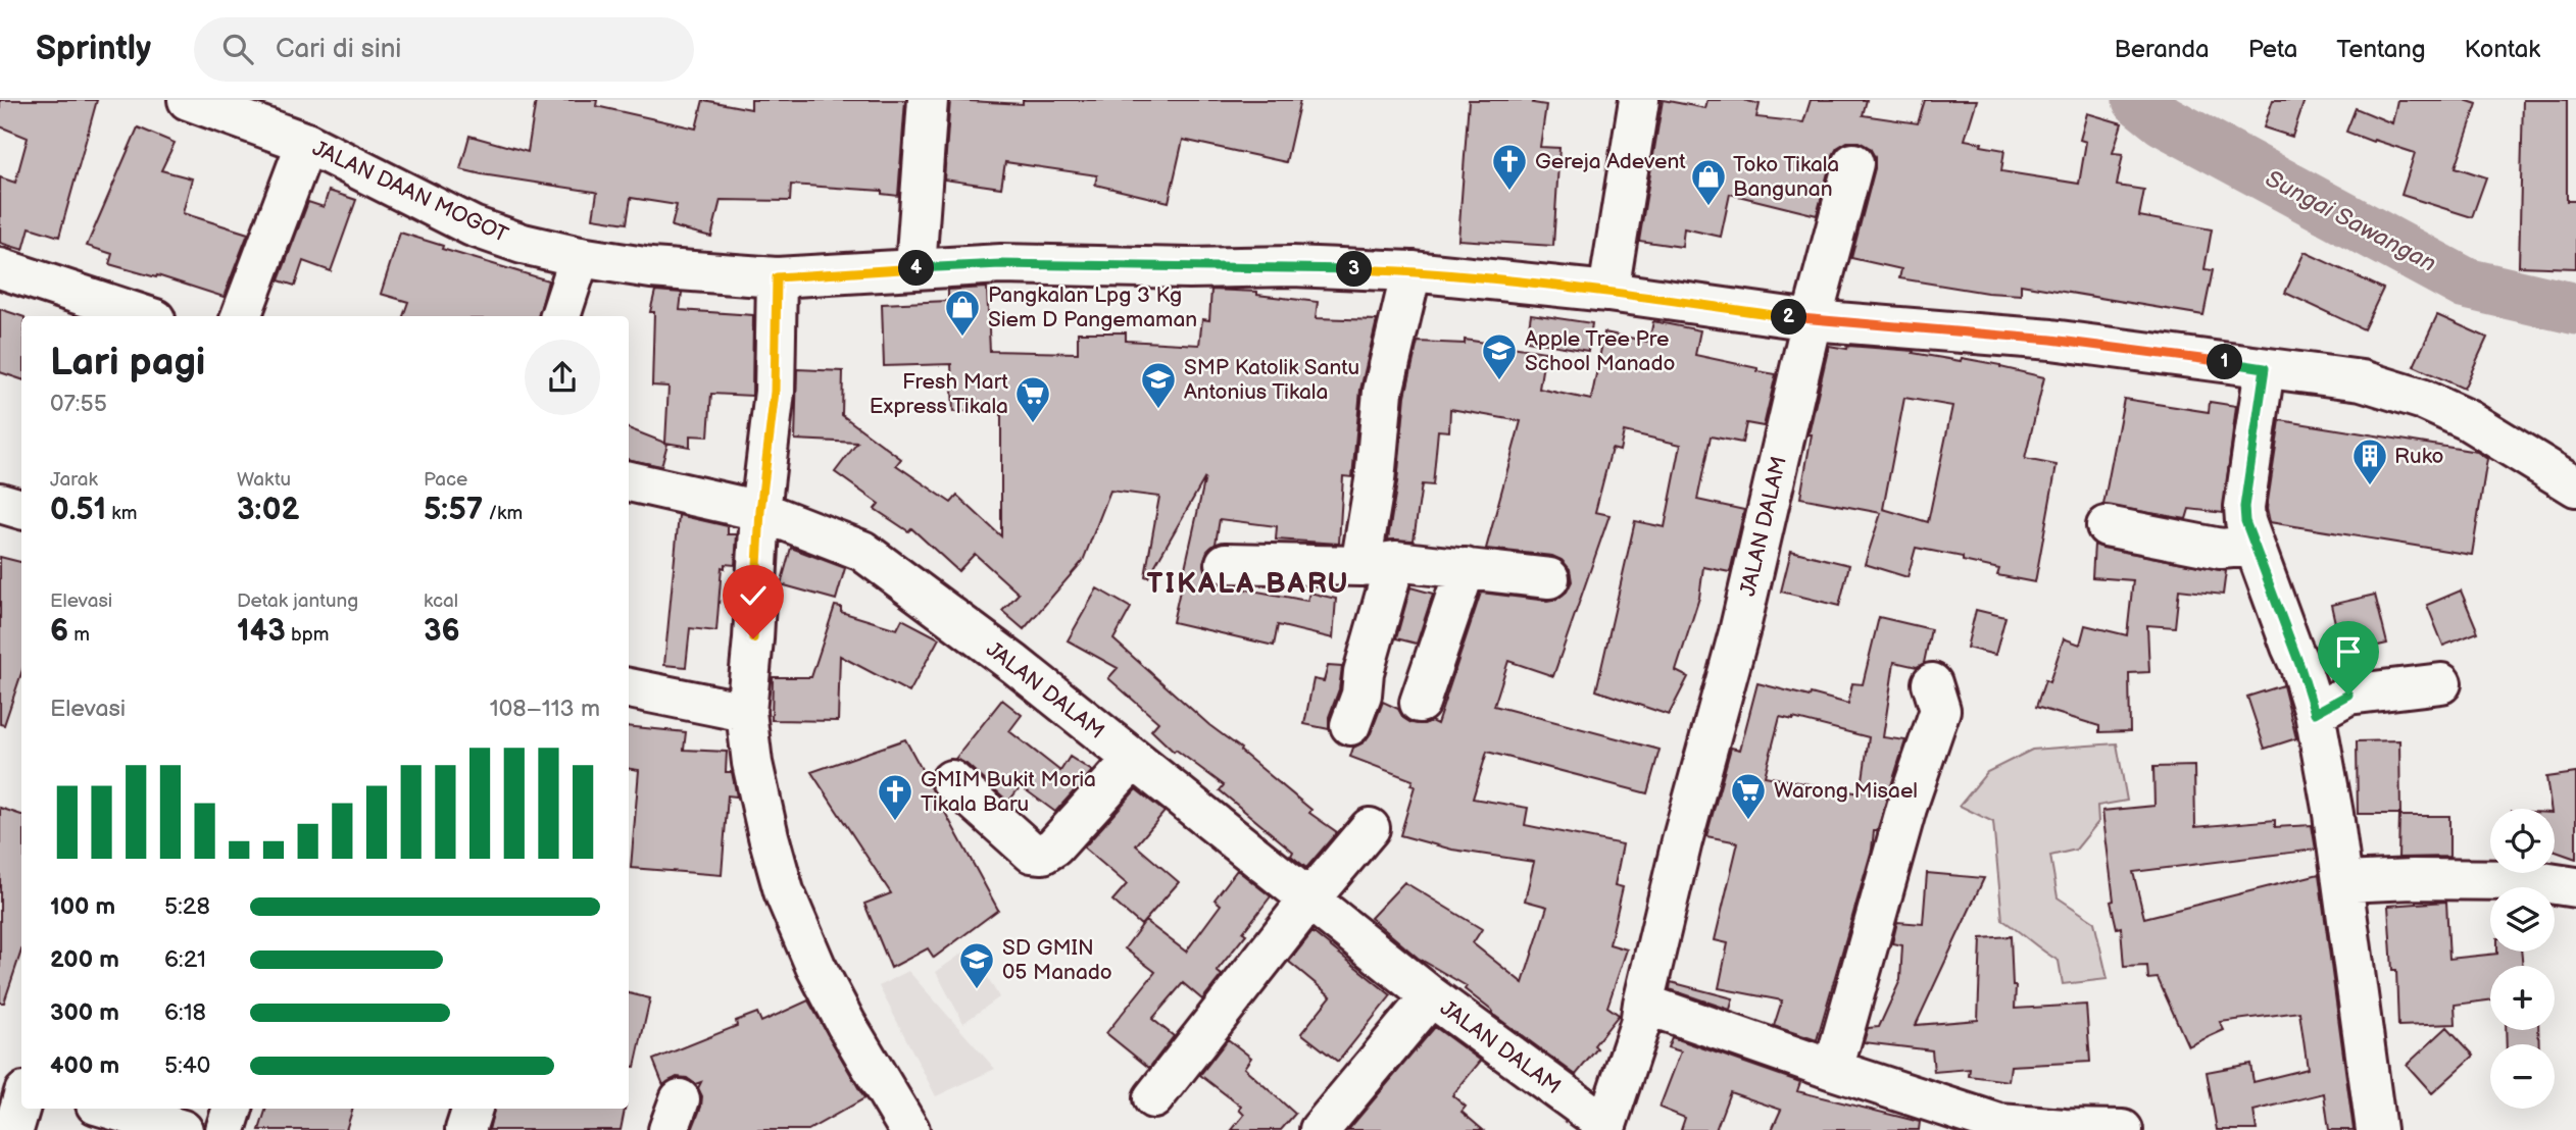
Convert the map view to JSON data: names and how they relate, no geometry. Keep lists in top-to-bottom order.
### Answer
{
  "streets": {
    "street": ["JALAN DAAN MOGOT", "JALAN DALAM"]
  },
  "crossings": [
    ["JALAN DAAN MOGOT", "JALAN DALAM"]
  ],
  "districts": ["TIKALA BARU"],
  "water": ["Sungai Sawangan"],
  "places": {
    "church": ["Gereja Adevent", "GMIM Bukit Moria Tikala Baru"],
    "shop": ["Toko Tikala Bangunan", "Pangkalan Lpg 3 Kg Siem D Pangemaman"],
    "school or university": ["Apple Tree Pre School Manado", "SMP Katolik Santu Antonius Tikala", "SD GMIN 05 Manado"],
    "supermarket": ["Fresh Mart Express Tikala", "Warong Misael"],
    "building": ["Ruko"]
  },
  "page": {
    "header": "Sprintly",
    "search": "Cari di sini",
    "nav": [
      "Beranda",
      "Peta",
      "Tentang",
      "Kontak"
    ],
    "pins": [
      "4",
      "3",
      "2",
      "1"
    ],
    "heading": ["Lari pagi", "07:55"],
    "stats": [
      ["Jarak", "0.51 km"],
      ["Waktu", "3:02"],
      ["Pace", "5:57 /km"],
      ["Elevasi", "6 m"],
      ["Detak jantung", "143 bpm"],
      ["kcal", "36"]
    ],
    "chart": ["Elevasi", "108–113 m"],
    "map_buttons": ["+", "−"],
    "list": [
      {
        "name": "100 m",
        "note": "5:28"
      },
      {
        "name": "200 m",
        "note": "6:21"
      },
      {
        "name": "300 m",
        "note": "6:18"
      },
      {
        "name": "400 m",
        "note": "5:40"
      }
    ]
  }
}
